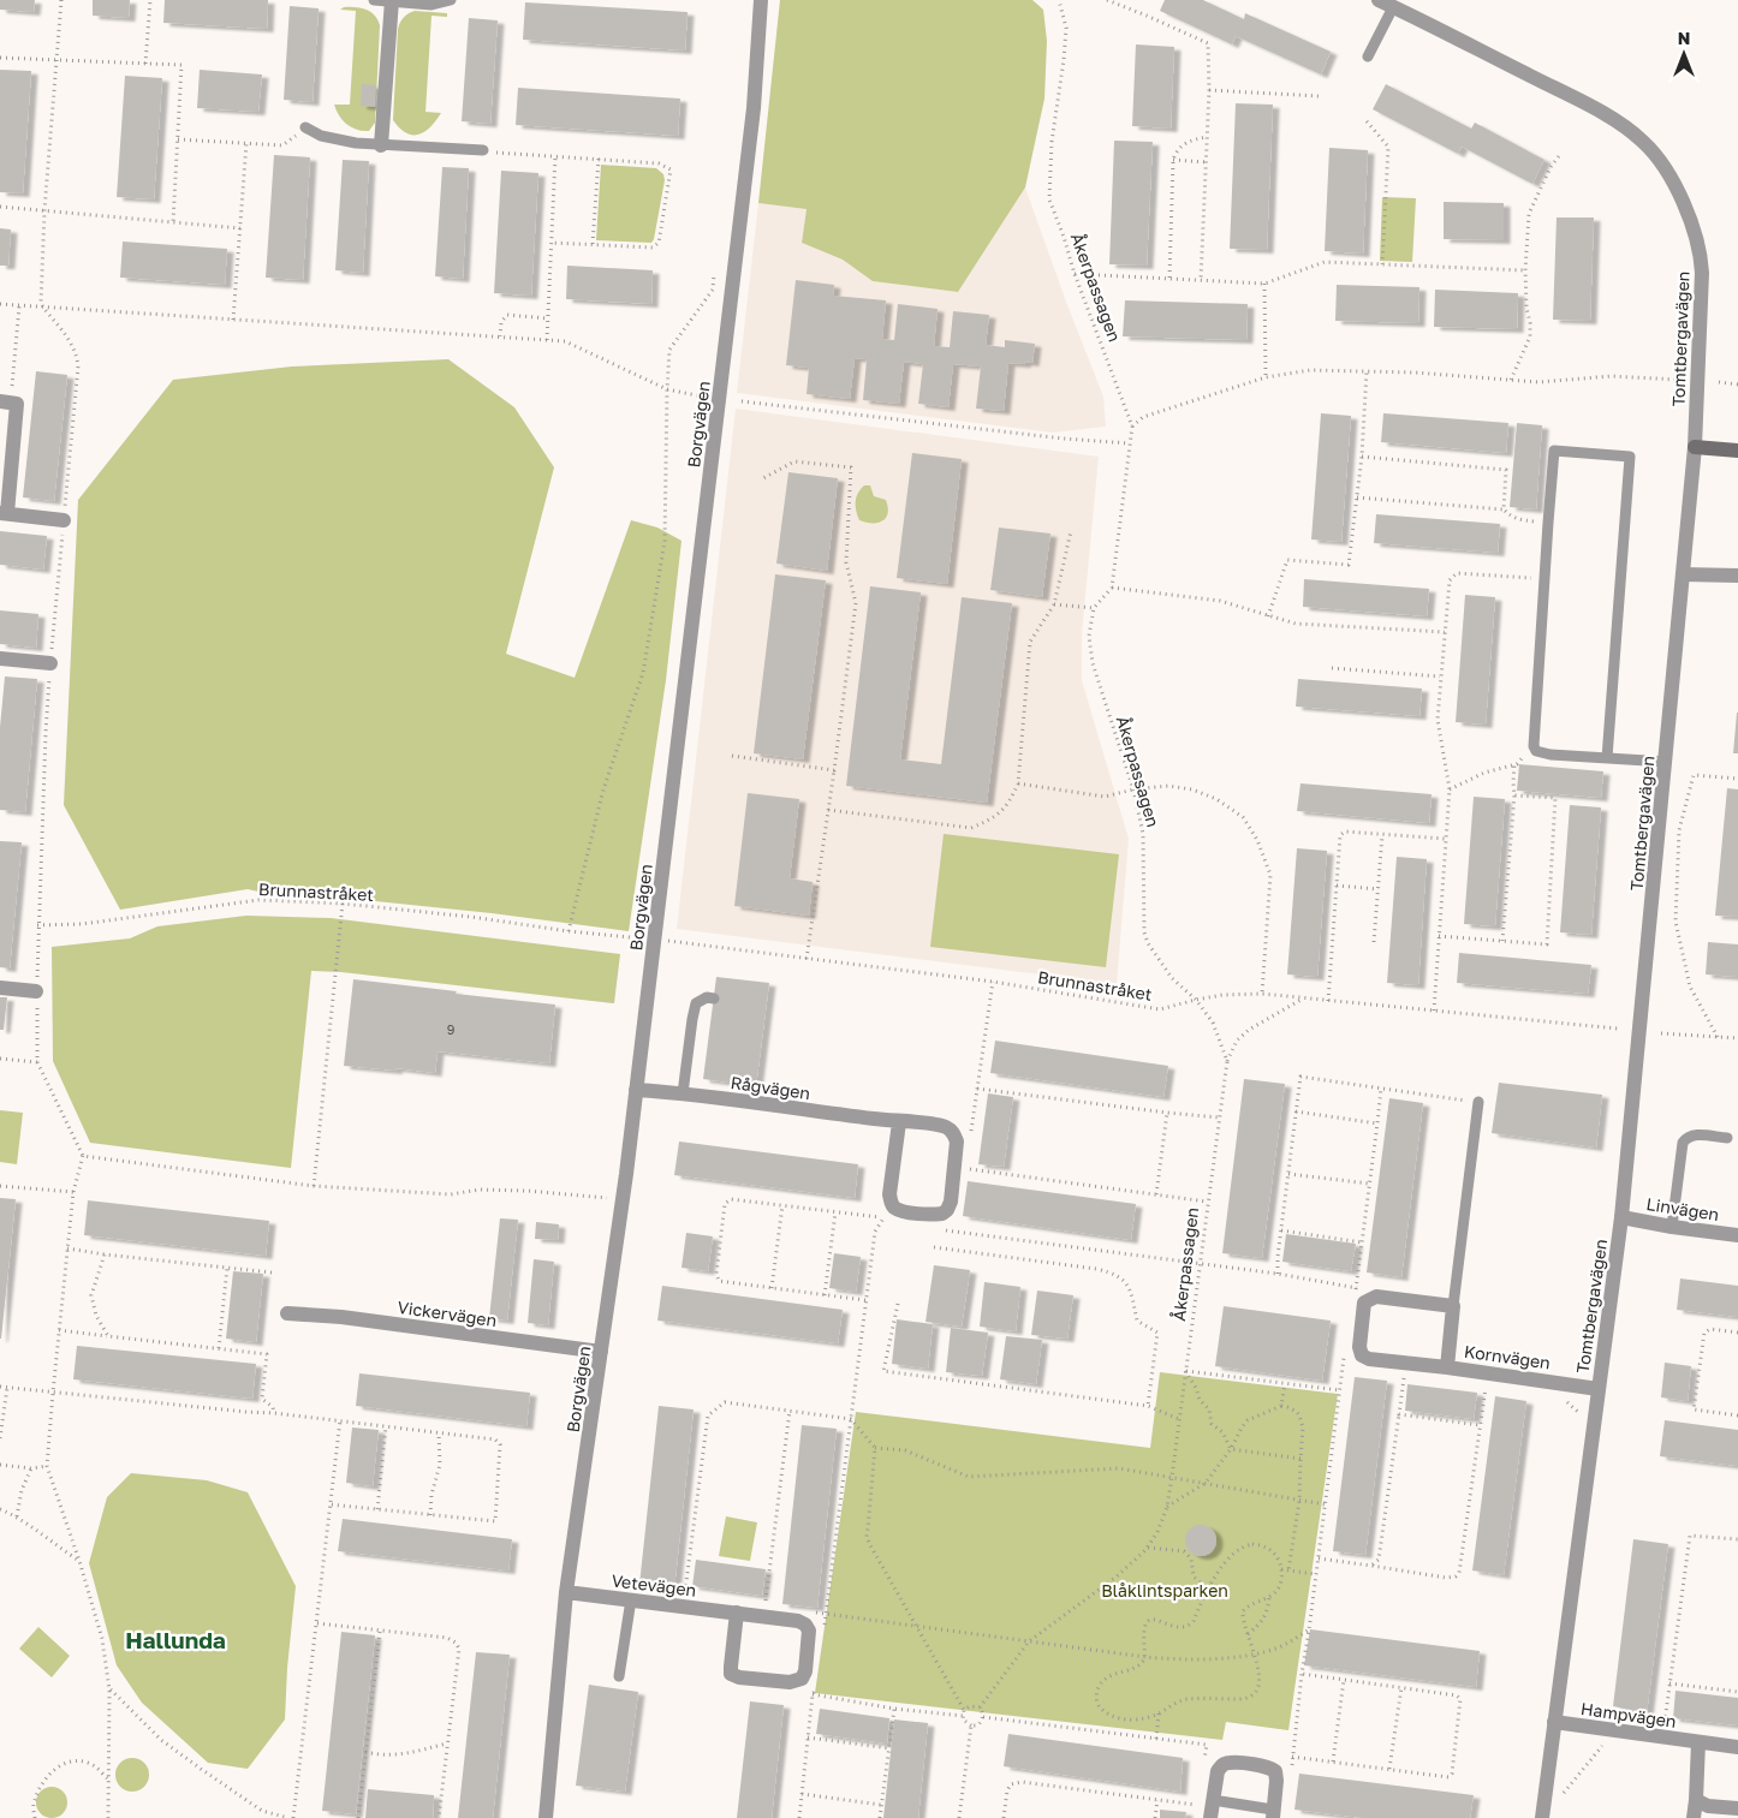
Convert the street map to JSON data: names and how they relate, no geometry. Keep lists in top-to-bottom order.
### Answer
{
  "streets": {
    "street": [
      "Tomtbergavägen",
      "Borgvägen",
      "Rågvägen",
      "Linvägen",
      "Vickervägen",
      "Kornvägen",
      "Vetevägen",
      "Hampvägen"
    ],
    "path": ["Åkerpassagen", "Brunnastråket"]
  },
  "crossings": [
    ["Åkerpassagen", "Brunnastråket"],
    ["Tomtbergavägen", "Linvägen"],
    ["Tomtbergavägen", "Kornvägen"],
    ["Tomtbergavägen", "Hampvägen"],
    ["Borgvägen", "Rågvägen"],
    ["Borgvägen", "Vickervägen"],
    ["Borgvägen", "Vetevägen"]
  ],
  "districts": ["Hallunda"],
  "parks": ["Blåklintsparken"],
  "house_numbers": ["9"],
  "north": "top"
}
